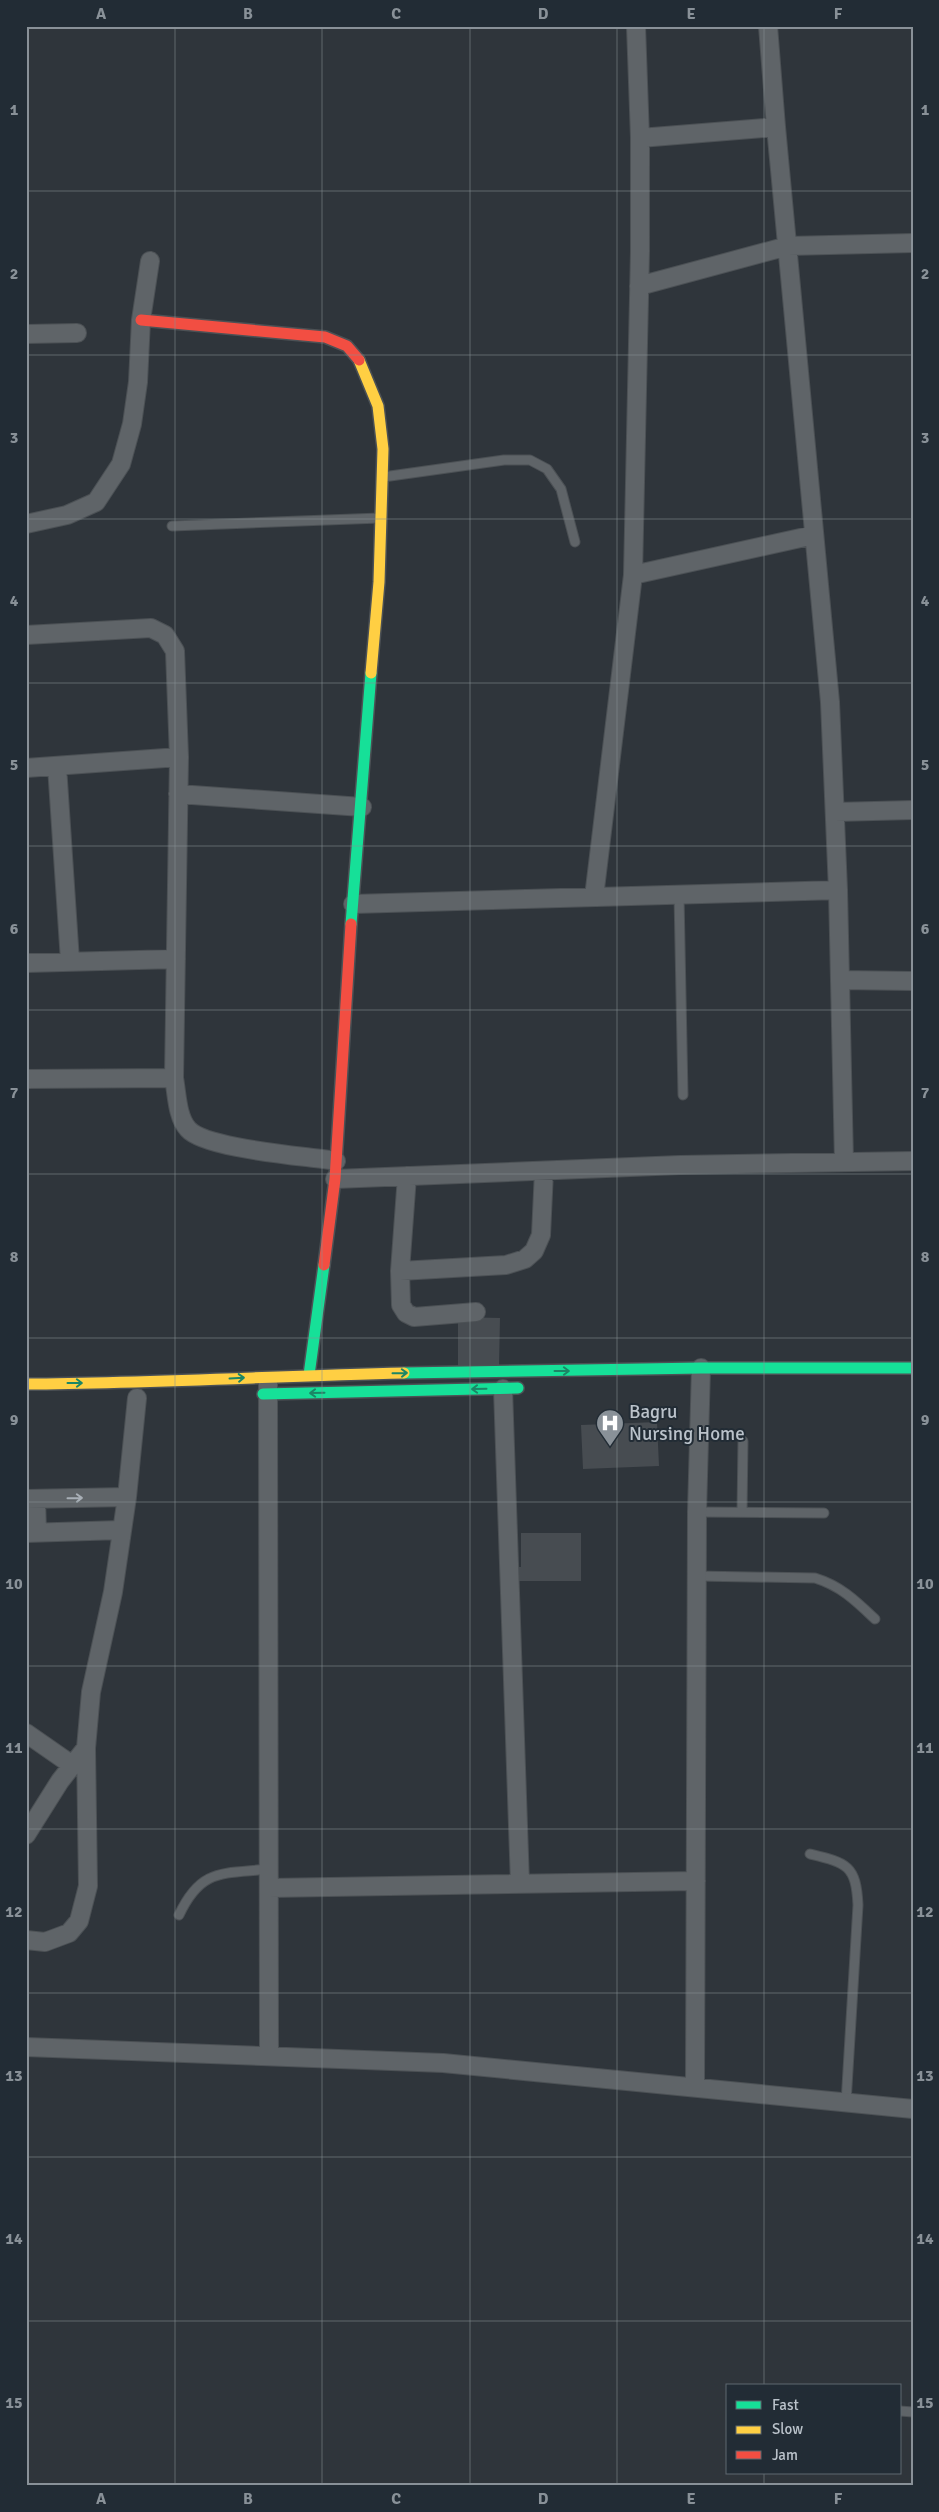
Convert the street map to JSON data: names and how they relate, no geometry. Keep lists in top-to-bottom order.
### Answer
{
  "places": {
    "hospital": ["Bagru Nursing Home"]
  },
  "legend": ["Fast", "Slow", "Jam"],
  "grid": {
    "columns": [
      "A",
      "B",
      "C",
      "D",
      "E",
      "F"
    ],
    "rows": [
      "1",
      "2",
      "3",
      "4",
      "5",
      "6",
      "7",
      "8",
      "9",
      "10",
      "11",
      "12",
      "13",
      "14",
      "15"
    ]
  }
}
